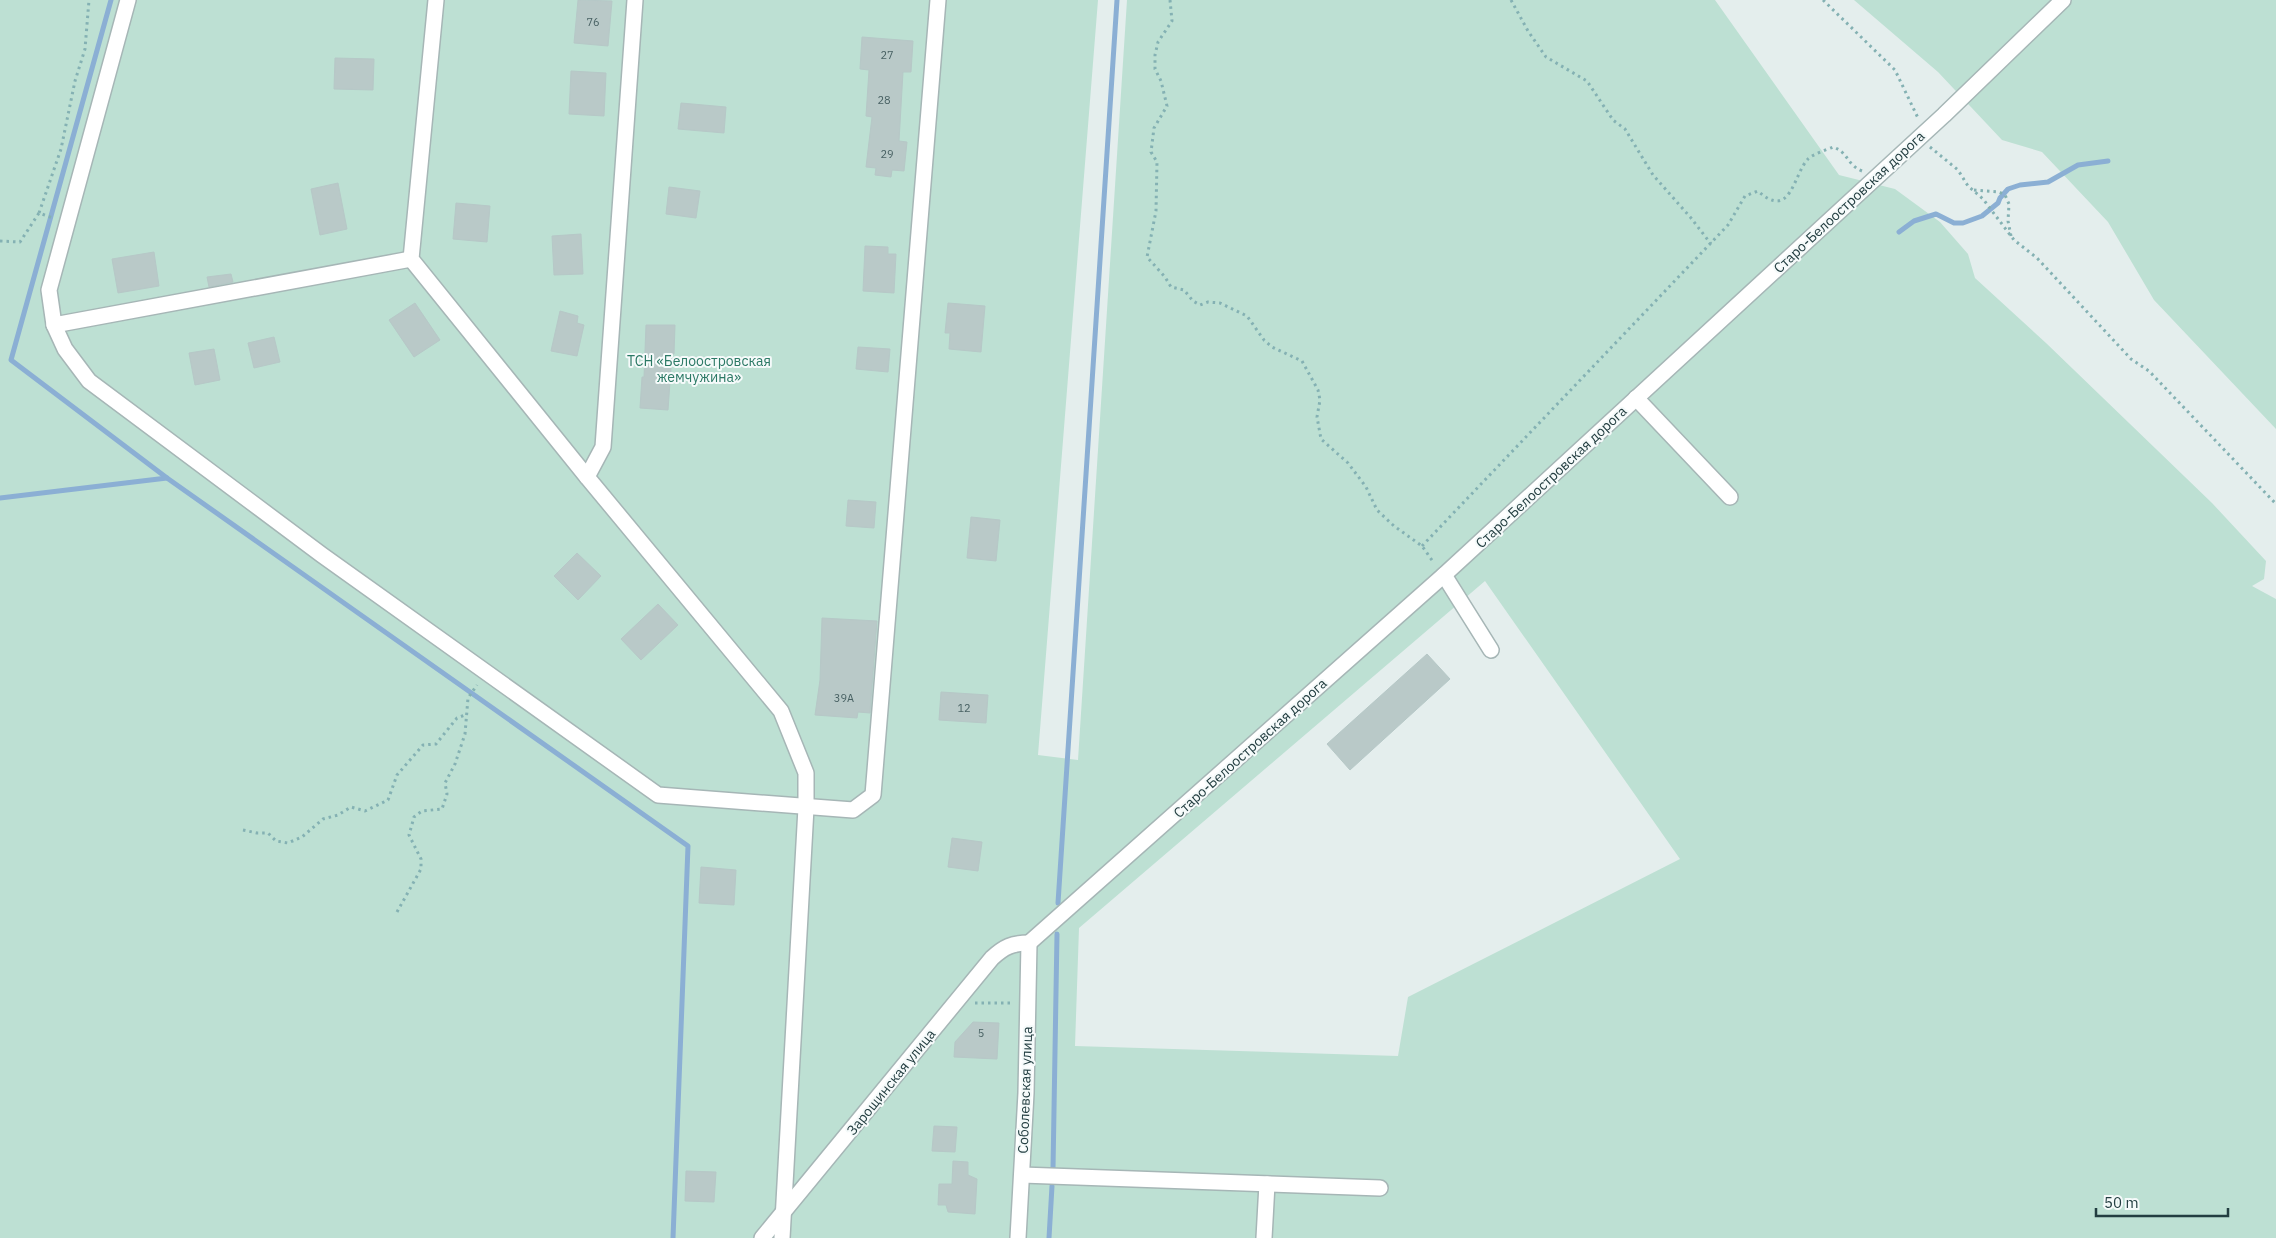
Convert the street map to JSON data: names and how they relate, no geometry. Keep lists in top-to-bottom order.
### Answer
{
  "streets": {
    "street": ["Старо-Белоостровская дорога", "Зарощинская улица", "Соболевская улица"]
  },
  "crossings": [
    ["Старо-Белоостровская дорога", "Зарощинская улица"],
    ["Старо-Белоостровская дорога", "Соболевская улица"],
    ["Зарощинская улица", "Соболевская улица"]
  ],
  "parks": ["ТСН «Белоостровская жемчужина»"],
  "house_numbers": [
    "76",
    "27",
    "28",
    "29",
    "39А",
    "12",
    "5"
  ],
  "scale_bar": "50 m"
}
